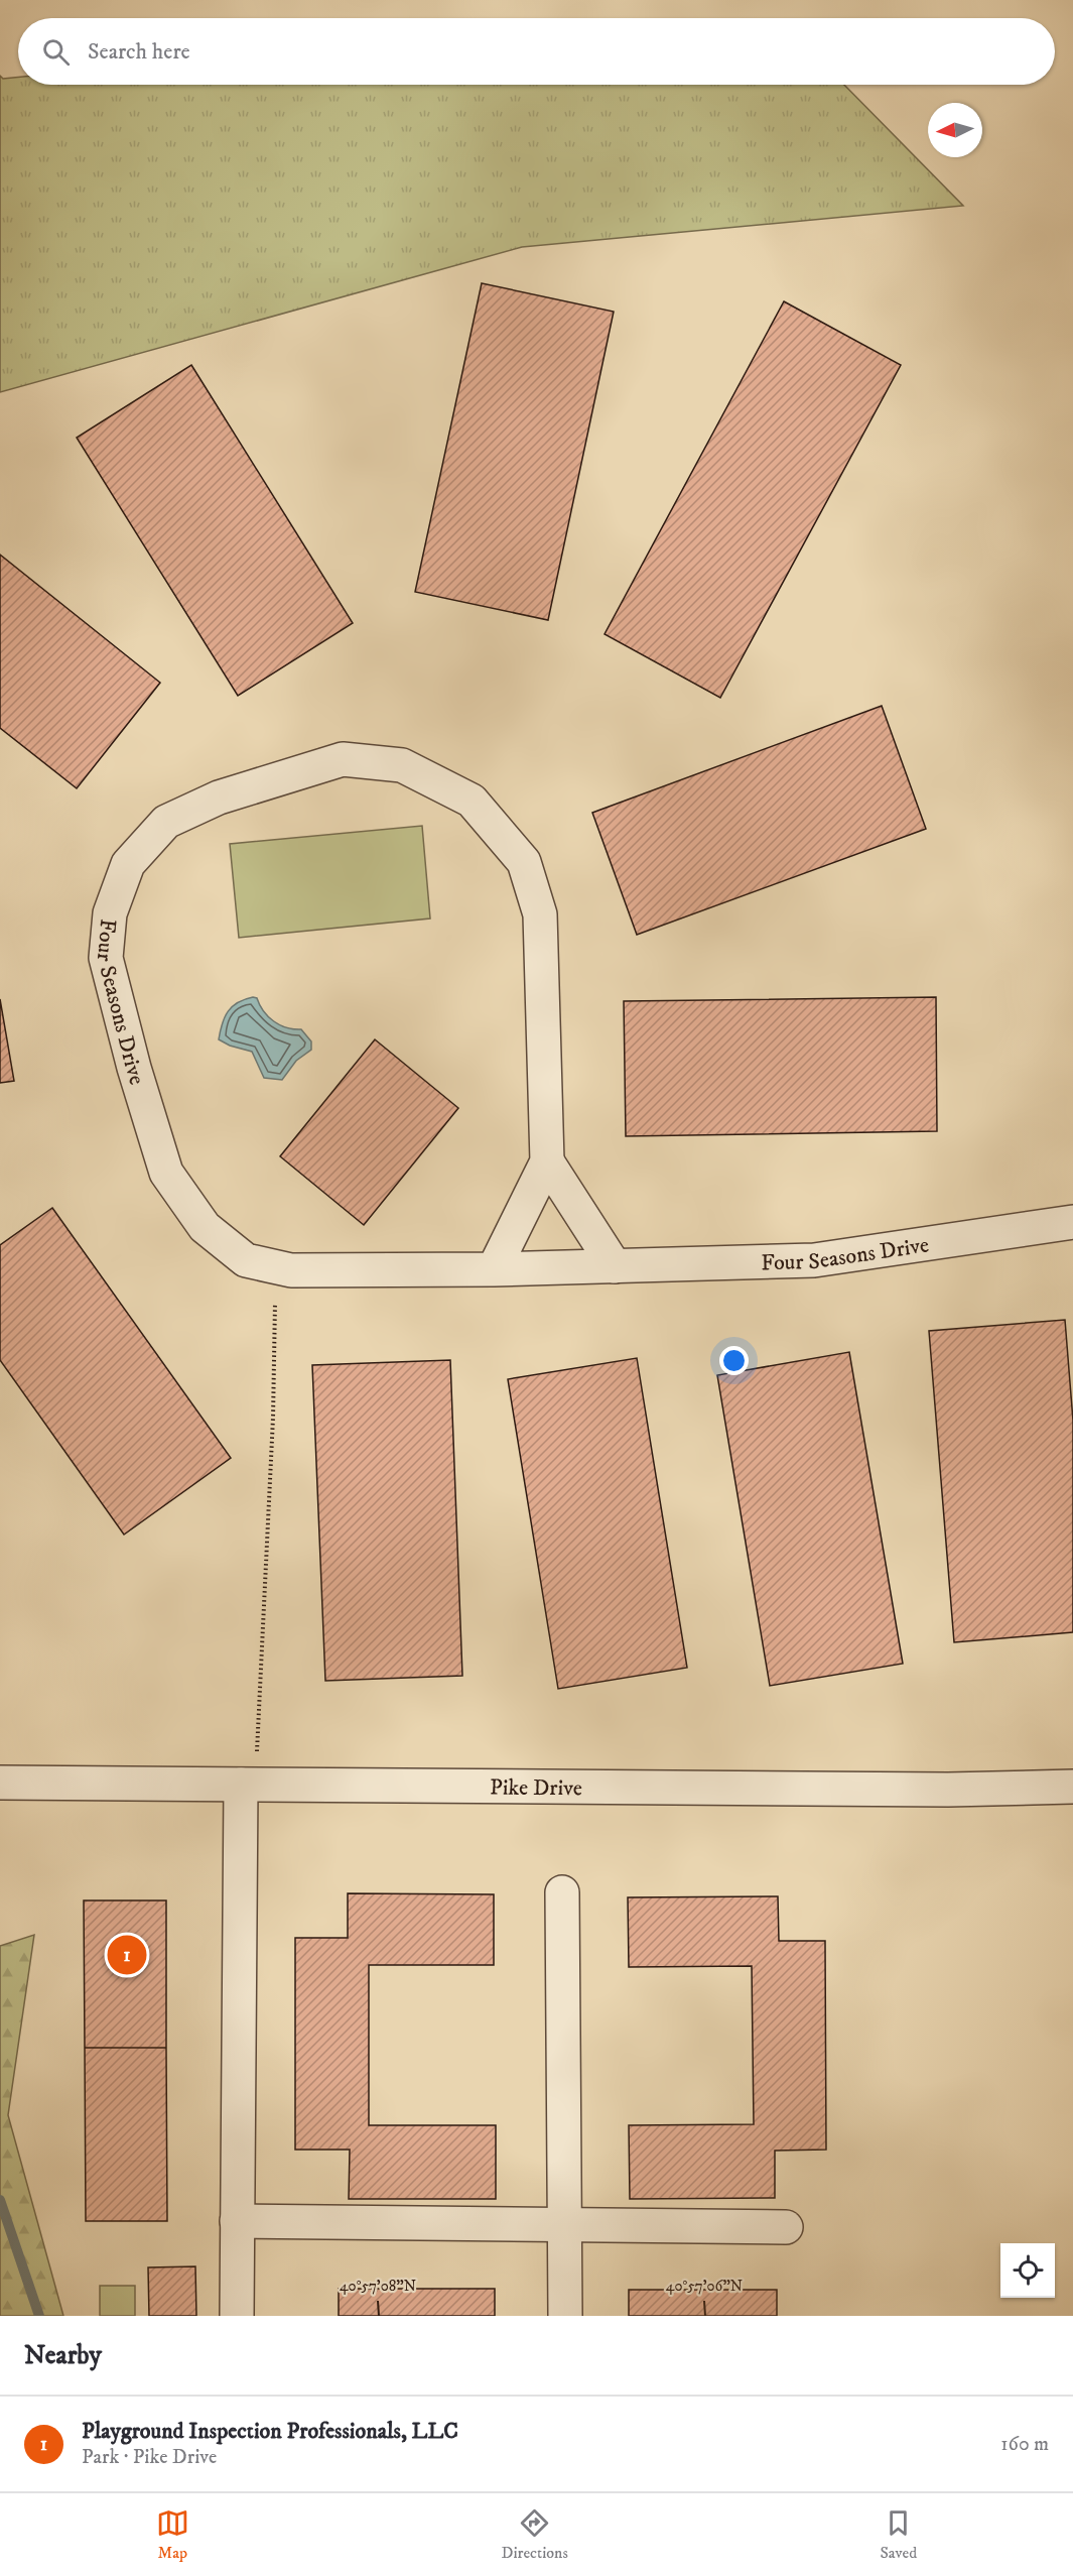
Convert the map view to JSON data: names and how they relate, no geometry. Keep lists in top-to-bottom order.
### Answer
{
  "streets": {
    "street": ["Four Seasons Drive", "Pike Drive"]
  },
  "north": "left",
  "page": {
    "search": "Search here",
    "pins": "1",
    "heading": "Nearby",
    "list": [
      {
        "mark": "1",
        "name": "Playground Inspection Professionals, LLC",
        "note": "Park · Pike Drive",
        "value": "160 m"
      }
    ],
    "nav": ["Map", "Directions", "Saved"]
  },
  "coordinates": ["40°57'08\"N", "40°57'06\"N"]
}
